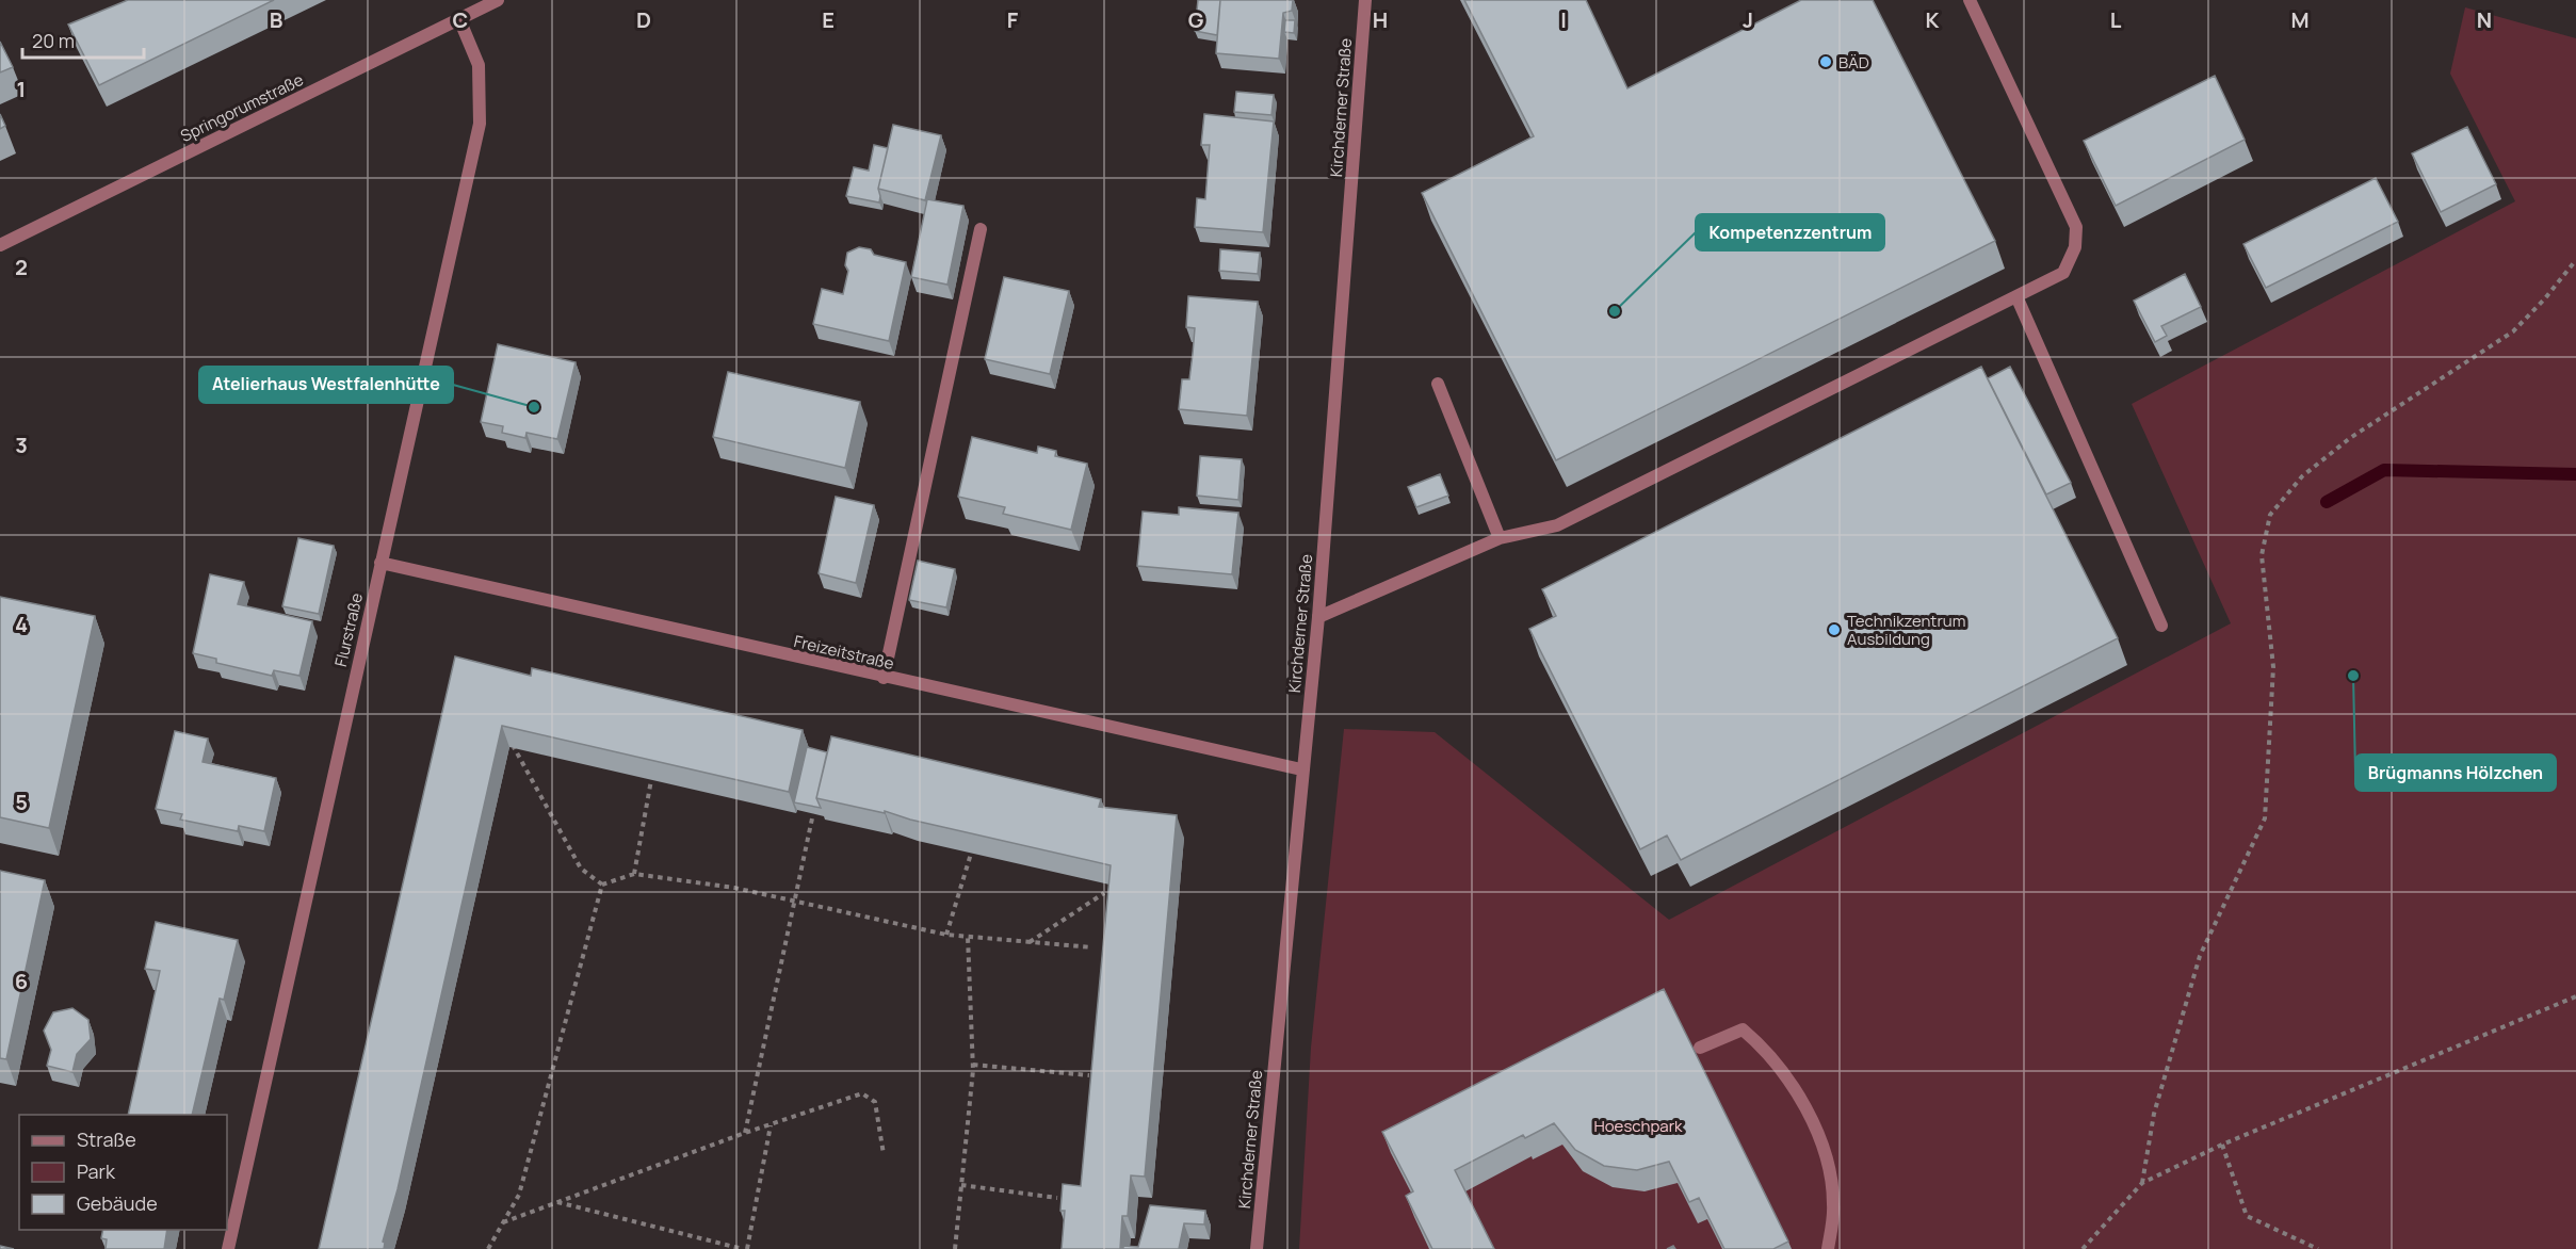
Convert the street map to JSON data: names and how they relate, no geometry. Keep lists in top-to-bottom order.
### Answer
{
  "streets": {
    "street": [
      "Springorumstraße",
      "Kirchderner Straße",
      "Flurstraße",
      "Freizeitstraße"
    ]
  },
  "crossings": [
    ["Springorumstraße", "Flurstraße"],
    ["Kirchderner Straße", "Freizeitstraße"],
    ["Flurstraße", "Freizeitstraße"]
  ],
  "parks": ["Hoeschpark"],
  "places": [
    "BÄD",
    "Kompetenzzentrum",
    "Atelierhaus Westfalenhütte",
    "Technikzentrum Ausbildung",
    "Brügmanns Hölzchen"
  ],
  "legend": ["Straße", "Park", "Gebäude"],
  "scale_bar": "20 m",
  "grid": {
    "columns": [
      "B",
      "C",
      "D",
      "E",
      "F",
      "G",
      "H",
      "I",
      "J",
      "K",
      "L",
      "M",
      "N"
    ],
    "rows": [
      "1",
      "2",
      "3",
      "4",
      "5",
      "6"
    ]
  }
}
